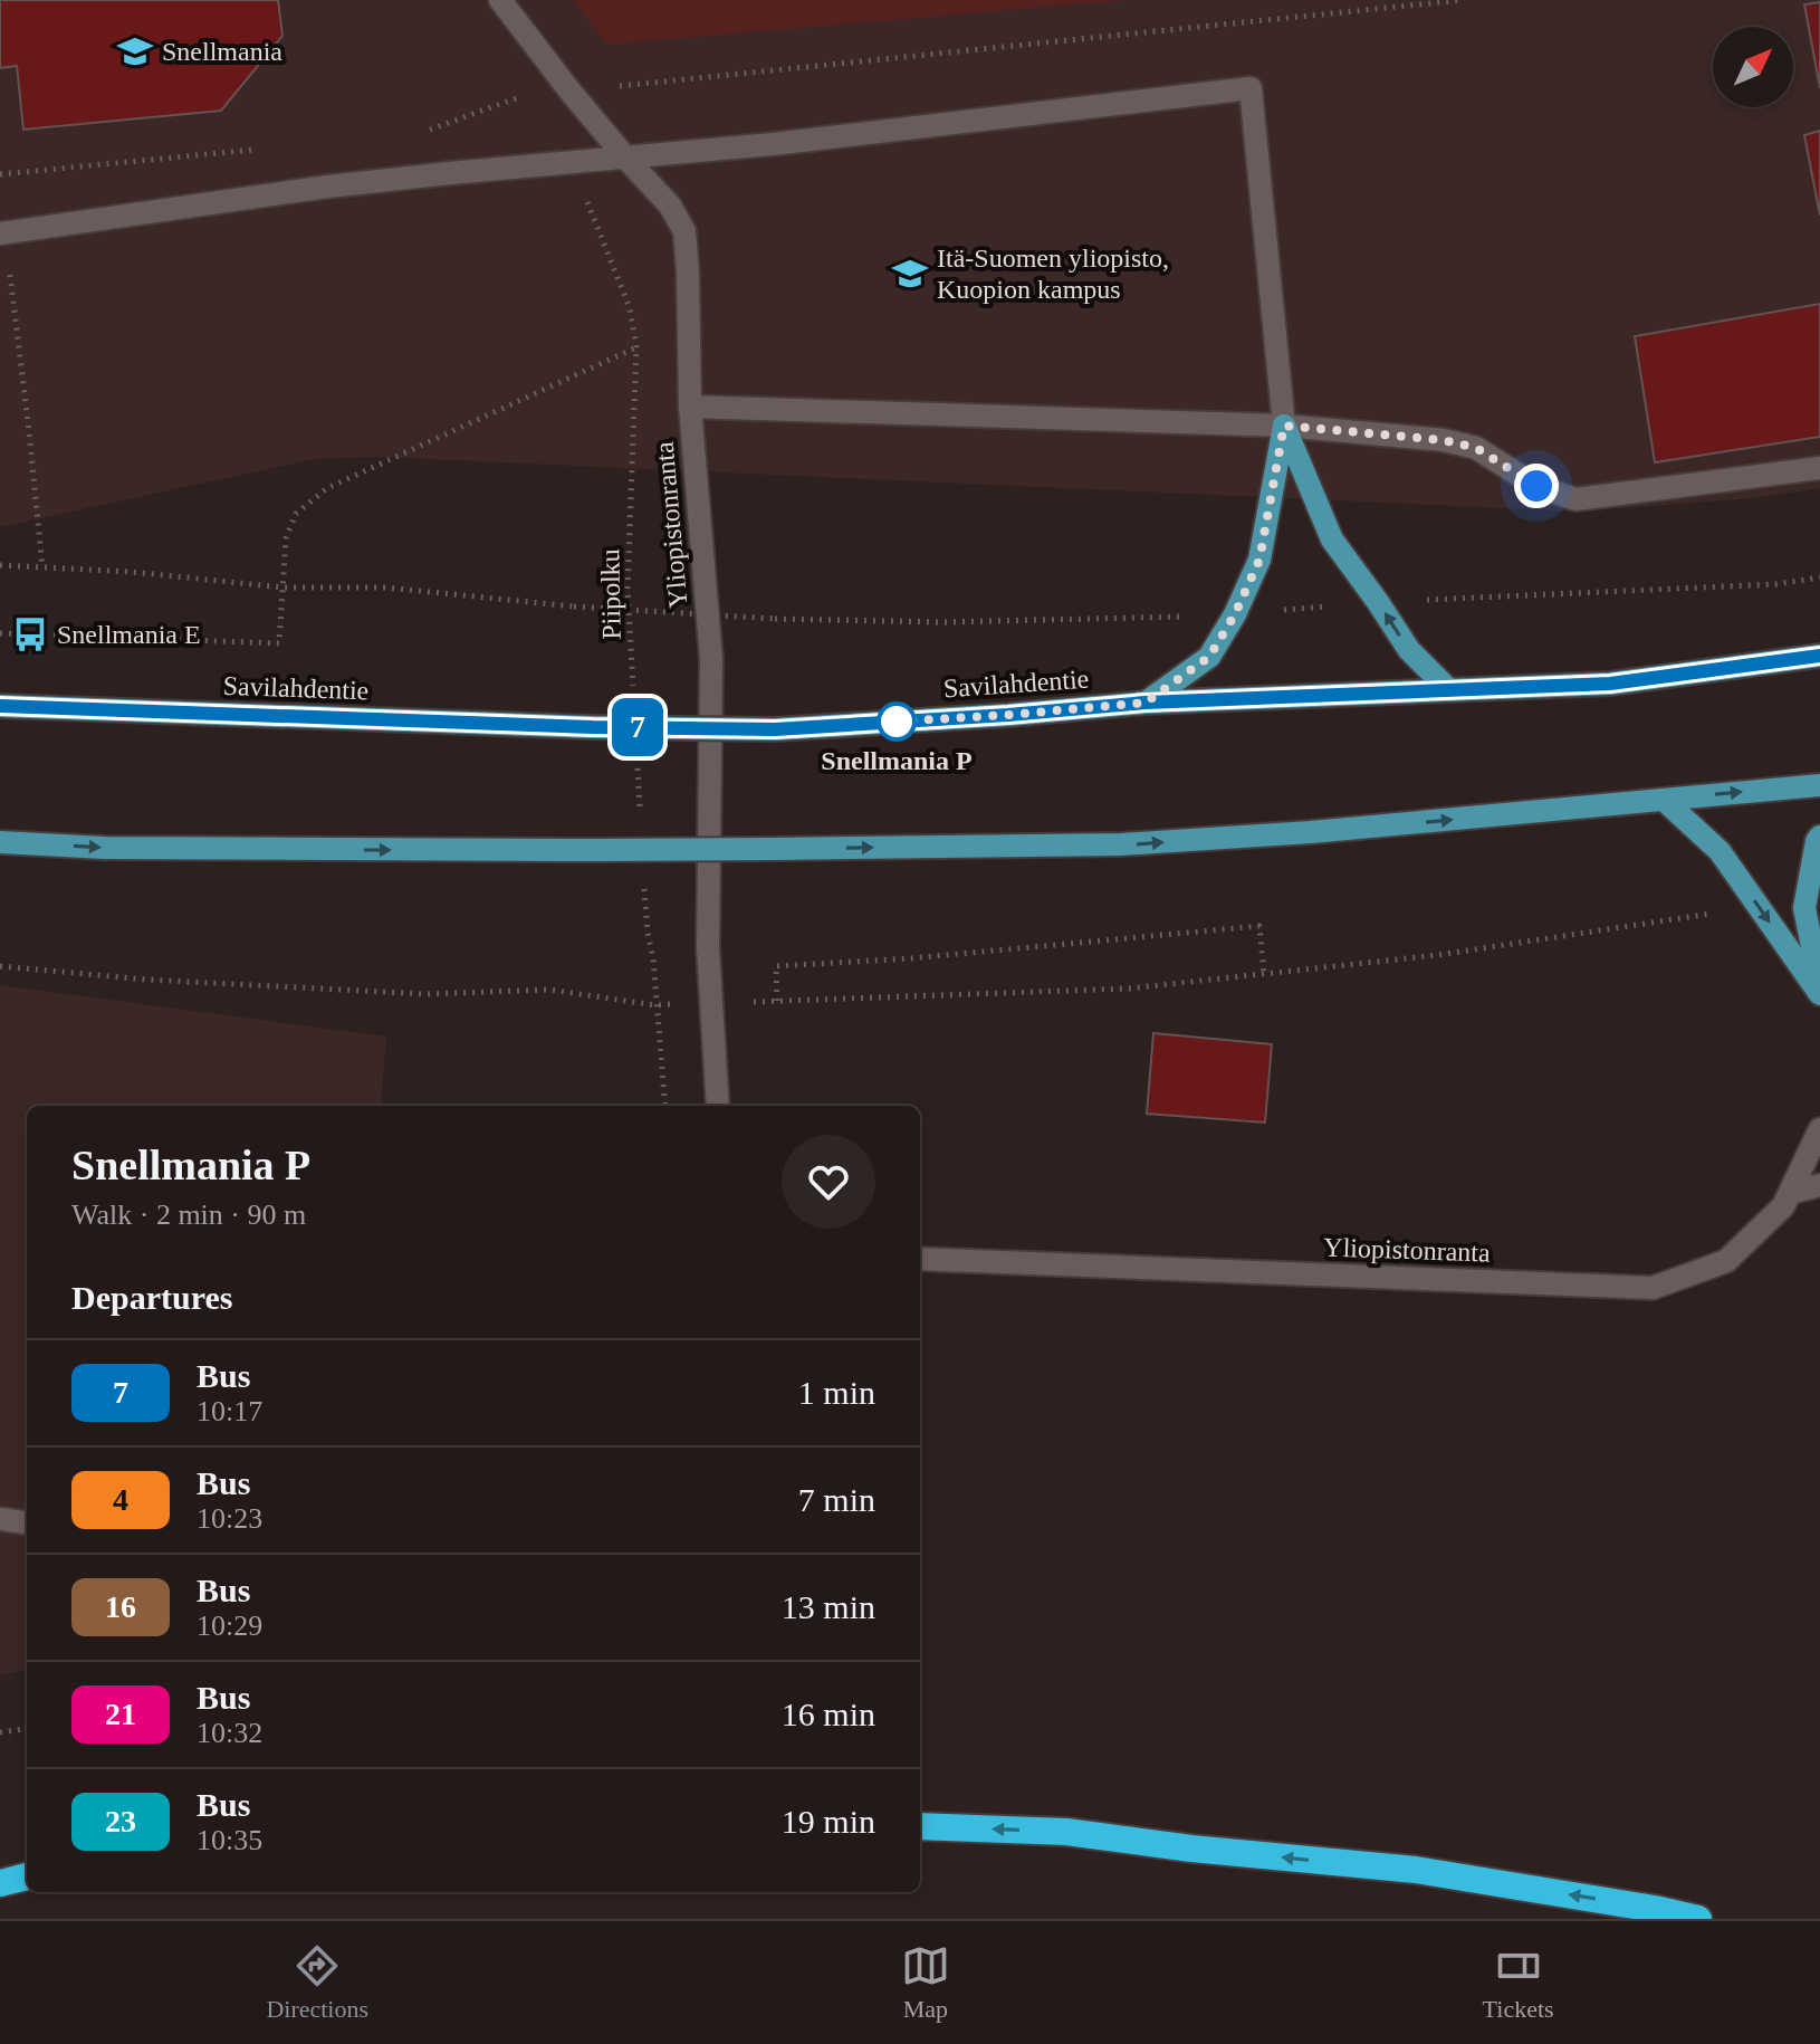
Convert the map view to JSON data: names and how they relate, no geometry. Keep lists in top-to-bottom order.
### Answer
{
  "streets": {
    "main road": ["Savilahdentie"],
    "street": ["Yliopistonranta"],
    "path": ["Piipolku"]
  },
  "places": {
    "school or university": ["Snellmania", "Itä-Suomen yliopisto, Kuopion kampus"],
    "bus stop": ["Snellmania E"],
    "other": ["Snellmania P"]
  },
  "lines": ["bus line 7"],
  "north": "top right",
  "page": {
    "on_map": "7",
    "heading": [
      ["Snellmania P", "Walk · 2 min · 90 m"],
      "Departures"
    ],
    "list": [
      {
        "mark": "7",
        "name": "Bus",
        "note": "10:17",
        "value": "1 min"
      },
      {
        "mark": "4",
        "name": "Bus",
        "note": "10:23",
        "value": "7 min"
      },
      {
        "mark": "16",
        "name": "Bus",
        "note": "10:29",
        "value": "13 min"
      },
      {
        "mark": "21",
        "name": "Bus",
        "note": "10:32",
        "value": "16 min"
      },
      {
        "mark": "23",
        "name": "Bus",
        "note": "10:35",
        "value": "19 min"
      }
    ],
    "tabs": ["Directions", "Map", "Tickets"]
  }
}
